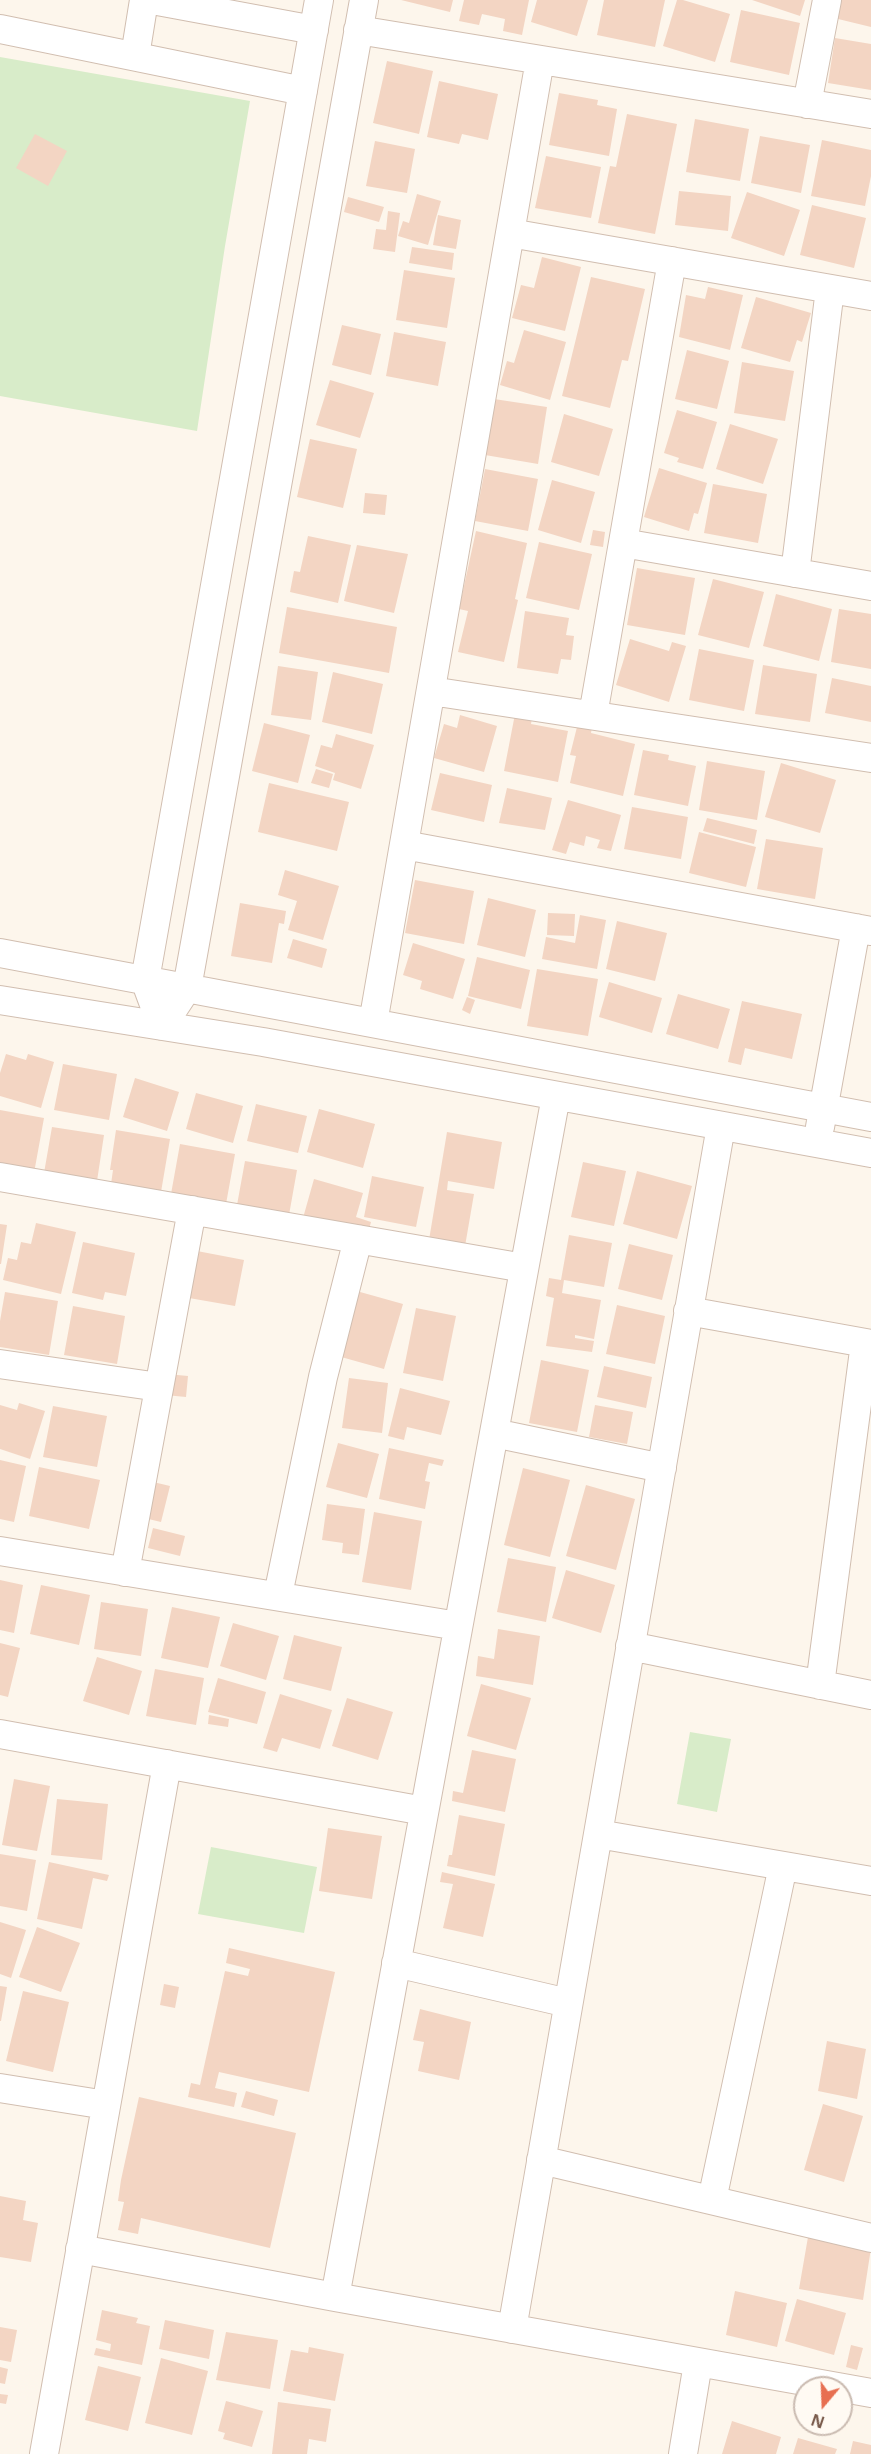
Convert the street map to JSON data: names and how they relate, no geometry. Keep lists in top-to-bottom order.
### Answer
{
  "north": "bottom"
}
